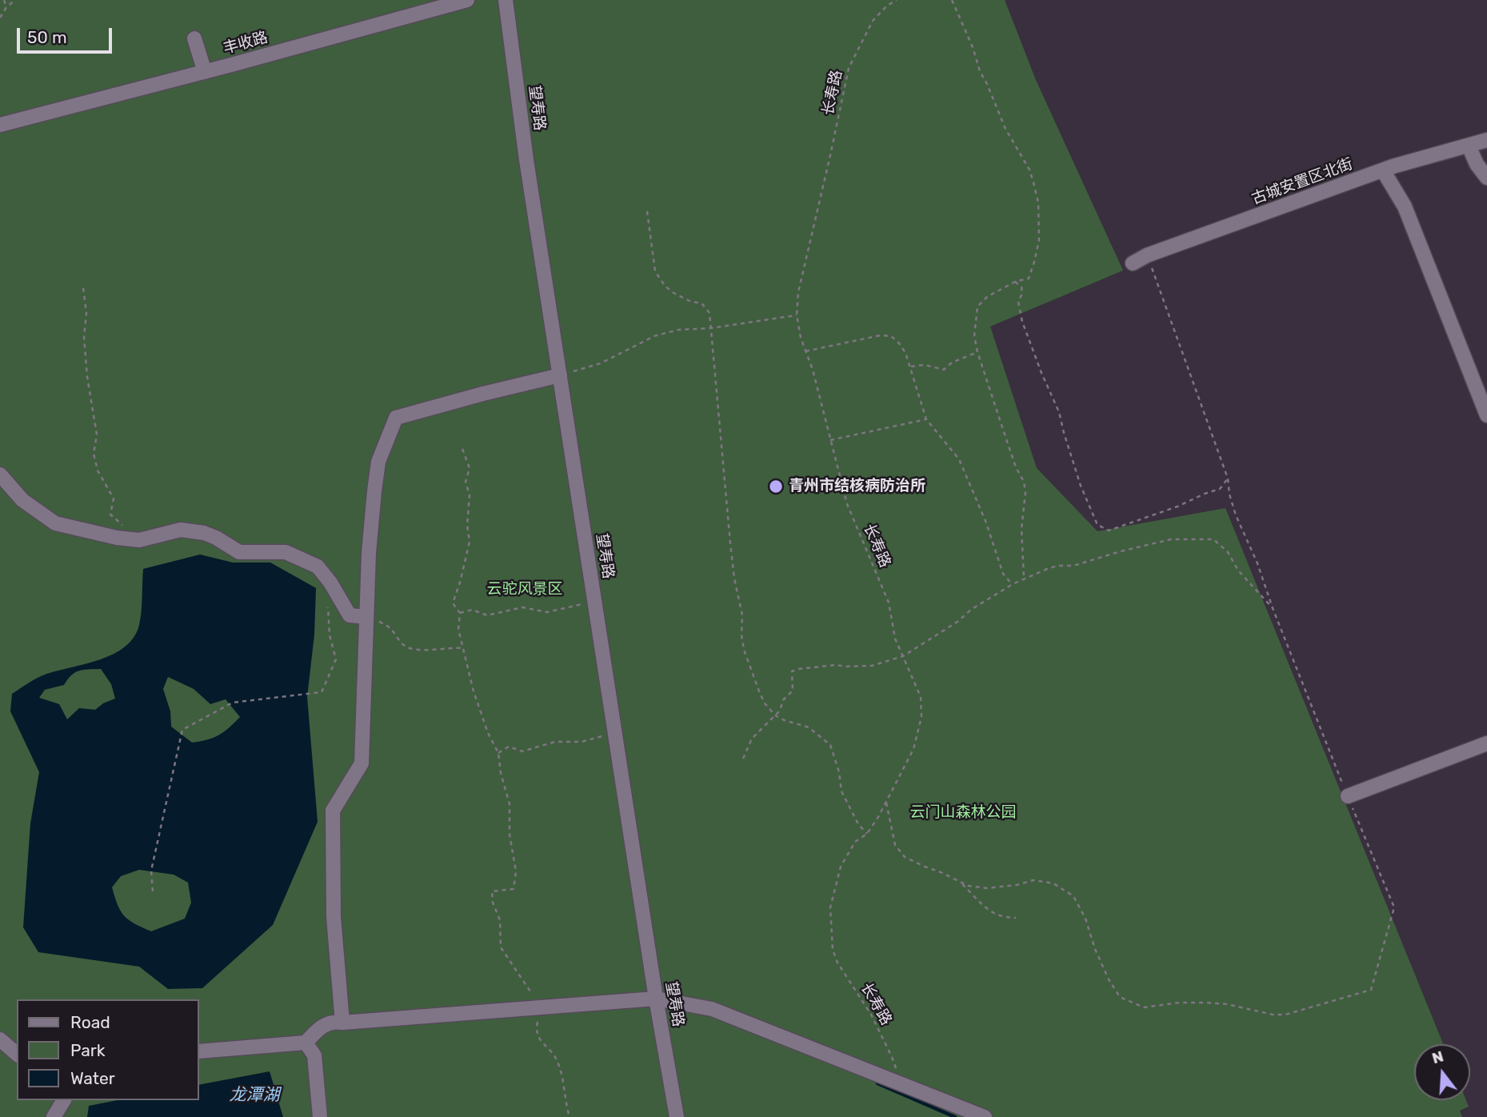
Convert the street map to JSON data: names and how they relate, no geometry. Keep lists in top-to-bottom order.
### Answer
{
  "streets": {
    "street": ["丰收路", "望寿路", "古城安置区北街"],
    "path": ["长寿路"]
  },
  "water": ["龙潭湖"],
  "parks": ["云驼风景区", "云门山森林公园"],
  "places": ["青州市结核病防治所"],
  "legend": ["Road", "Park", "Water"],
  "scale_bar": "50 m",
  "north": "top"
}
